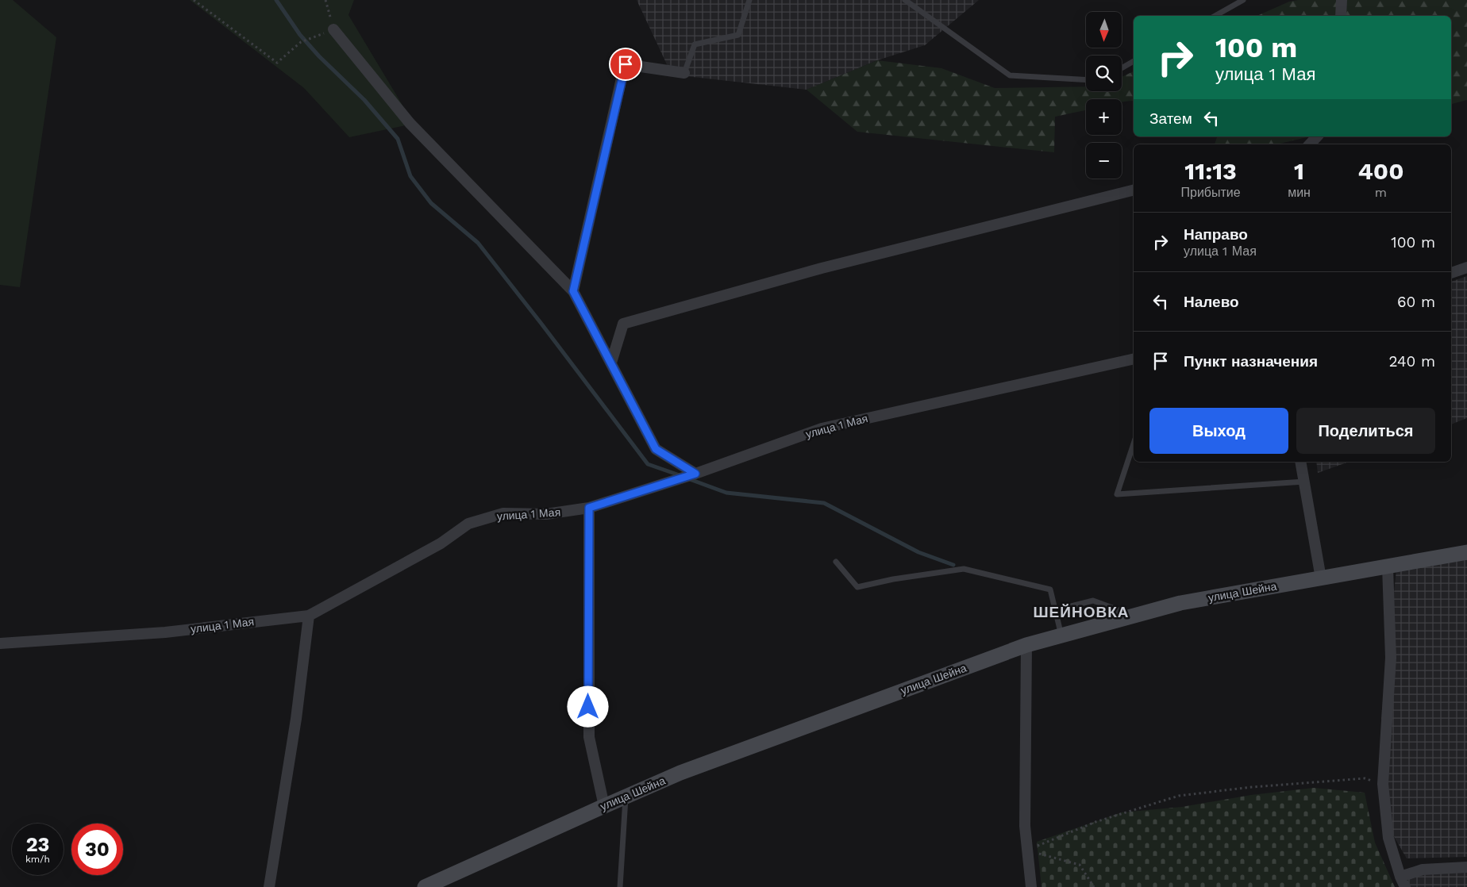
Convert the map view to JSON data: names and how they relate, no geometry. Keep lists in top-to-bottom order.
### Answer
{
  "streets": {
    "street": ["улица 1 Мая", "улица Шейна"]
  },
  "districts": ["ШЕЙНОВКА"],
  "north": "bottom",
  "page": {
    "map_buttons": ["+", "−"],
    "turn": ["100 m", "улица 1 Мая"],
    "then": "Затем",
    "eta": [
      "11:13",
      "Прибытие",
      "1",
      "мин",
      "400",
      "m"
    ],
    "list": [
      {
        "name": "Направо",
        "note": "улица 1 Мая",
        "value": "100 m"
      },
      {
        "name": "Налево",
        "value": "60 m"
      },
      {
        "name": "Пункт назначения",
        "value": "240 m"
      }
    ],
    "buttons": ["Выход", "Поделиться"],
    "speed": "23 km/h",
    "limit": "30"
  }
}
